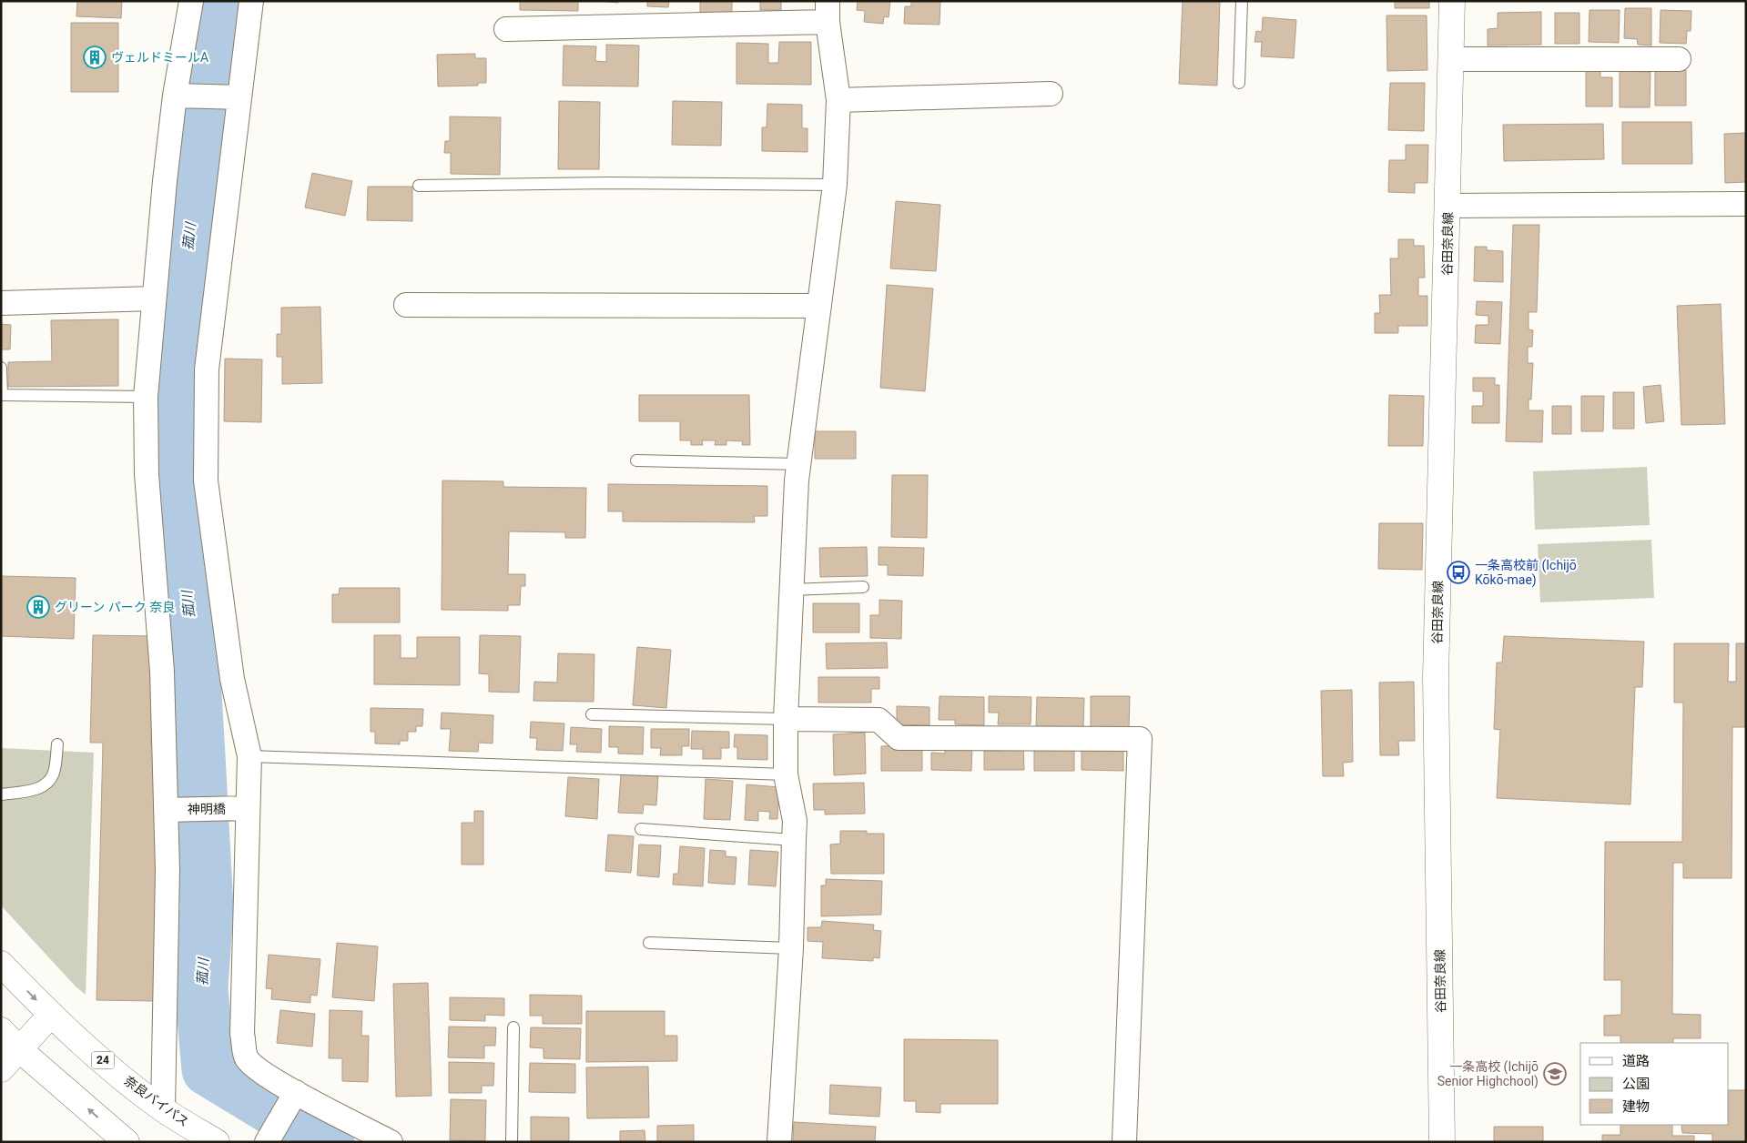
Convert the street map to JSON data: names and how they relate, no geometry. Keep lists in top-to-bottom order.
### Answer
{
  "streets": {
    "main road": ["谷田奈良線", "24", "奈良バイパス"],
    "street": ["神明橋"]
  },
  "water": ["菰川"],
  "places": {
    "building": ["ヴェルドミールA", "グリーン パーク 奈良"],
    "bus stop": ["一条高校前 (Ichijō Kōkō-mae)"],
    "school or university": ["一条高校 (Ichijō Senior Highchool)"]
  },
  "legend": ["道路", "公園", "建物"]
}
